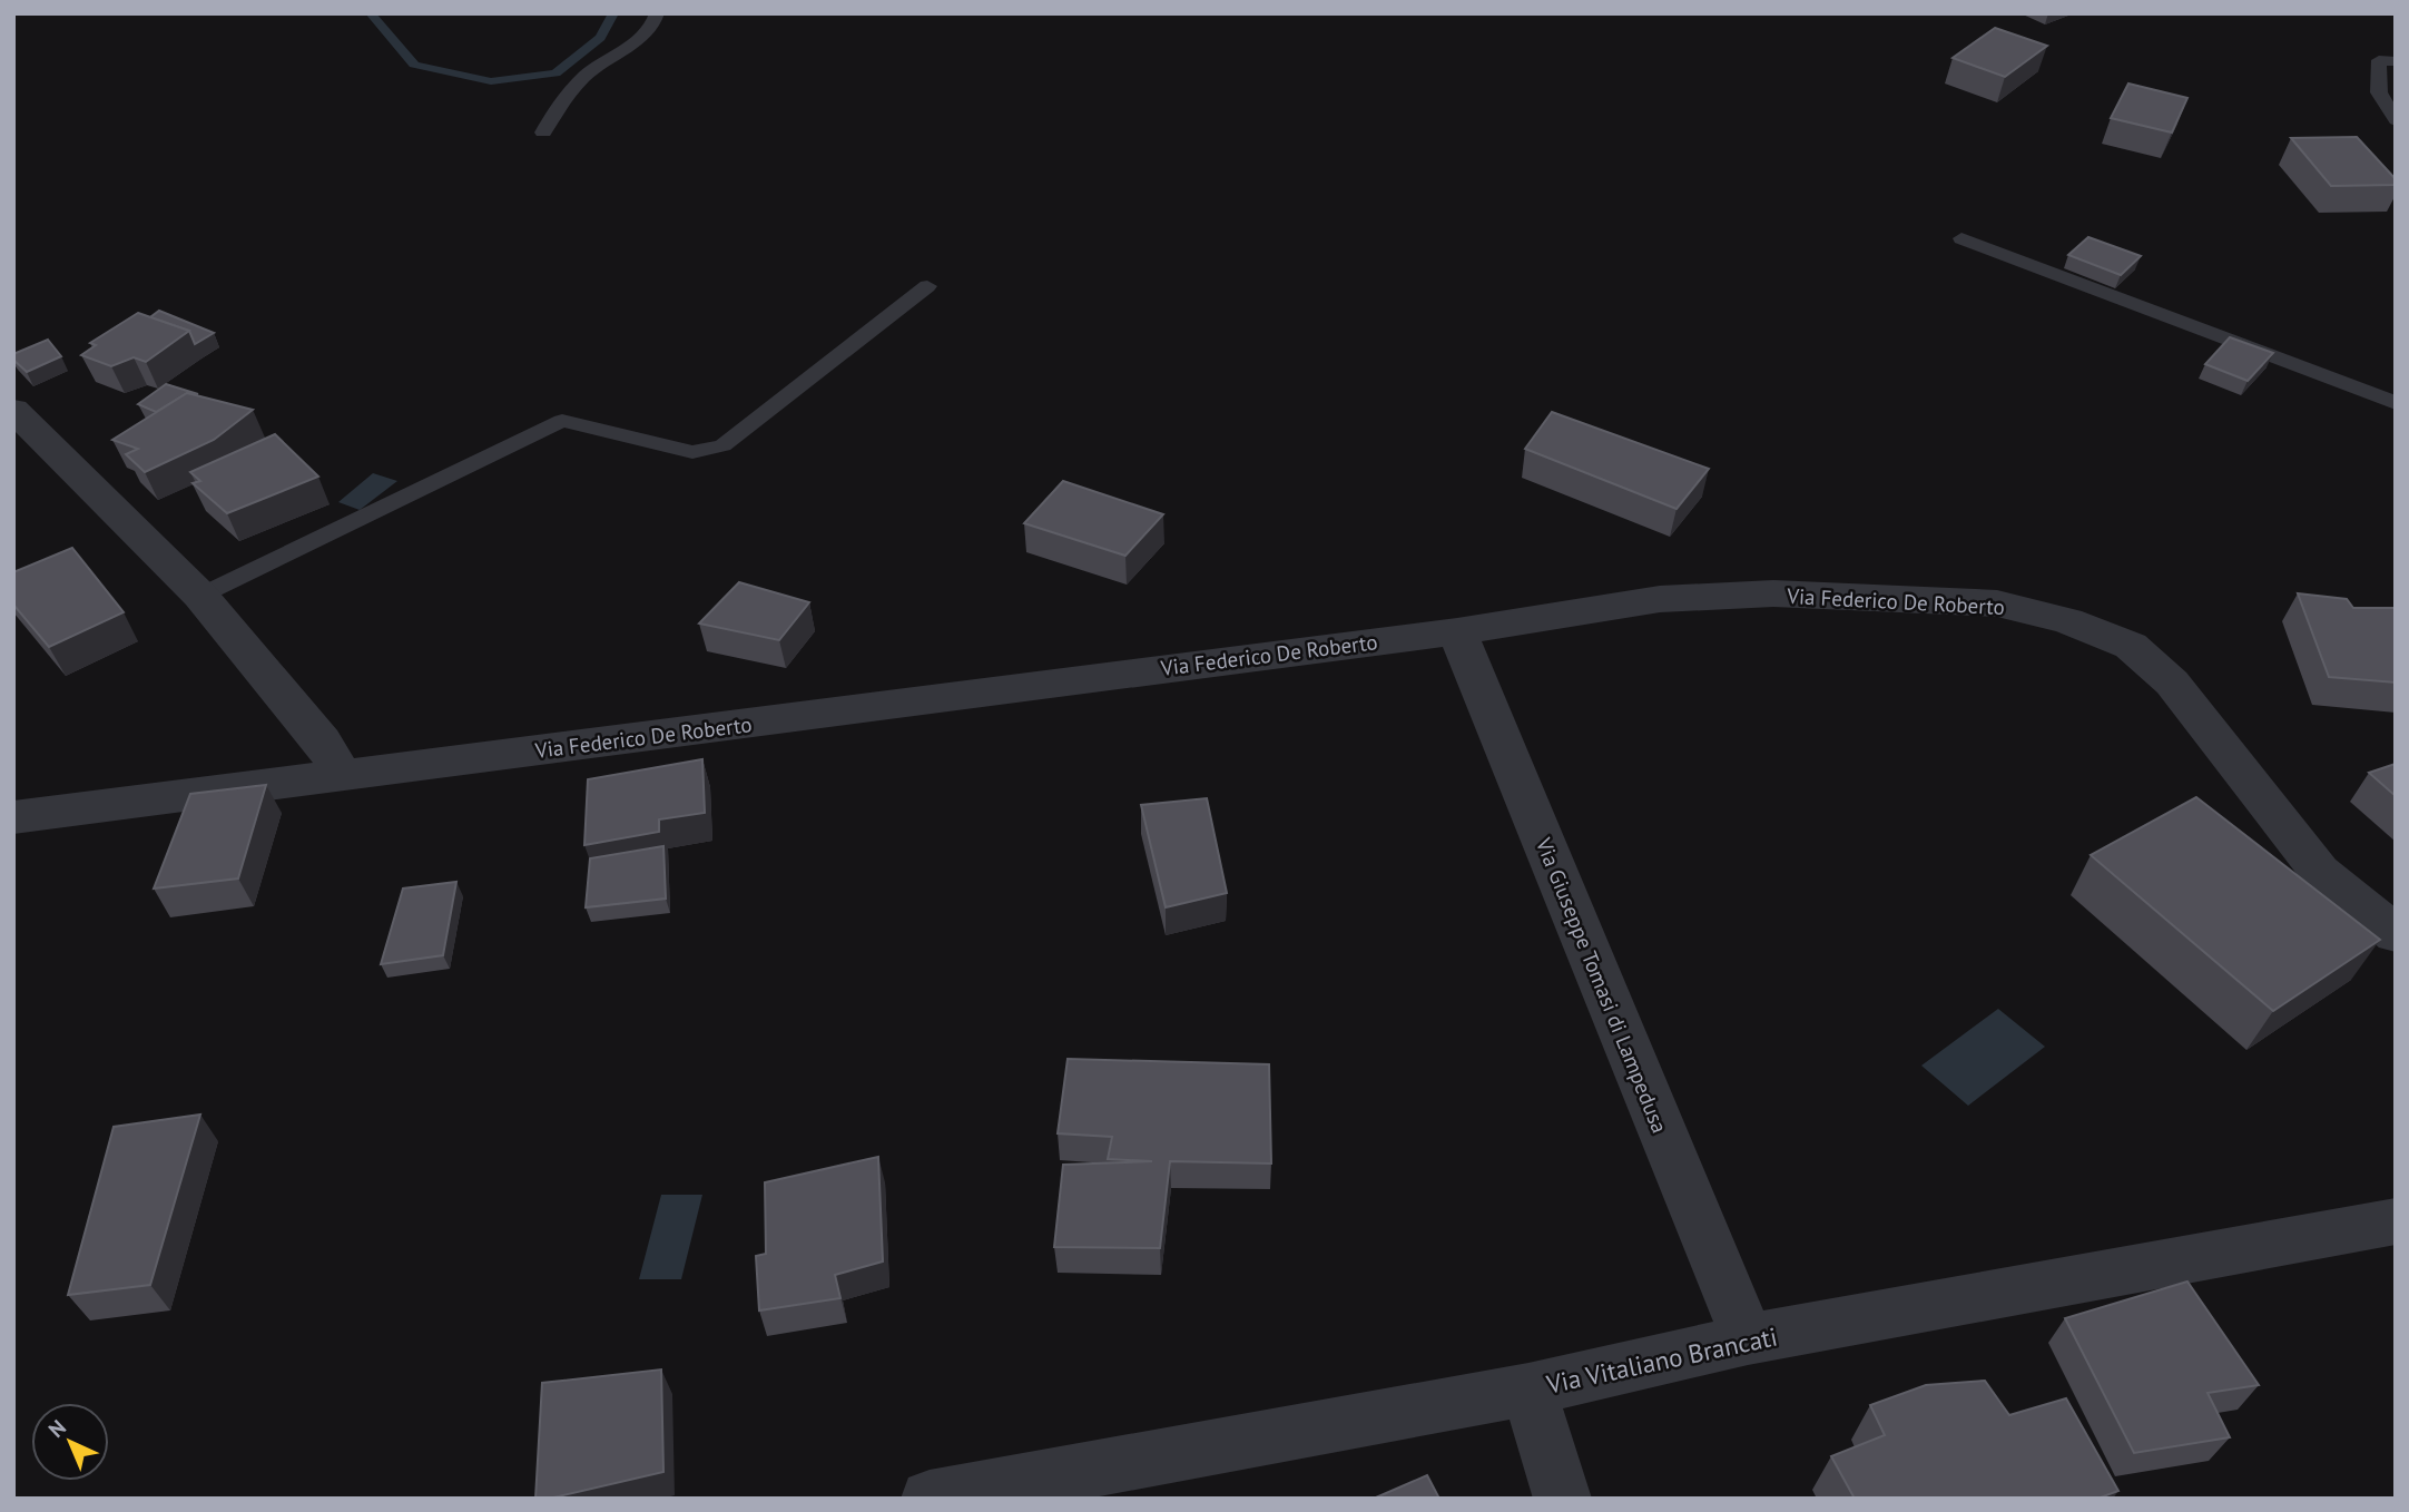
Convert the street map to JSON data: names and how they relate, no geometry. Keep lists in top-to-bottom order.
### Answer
{
  "streets": {
    "street": ["Via Federico De Roberto", "Via Giuseppe Tomasi di Lampedusa", "Via Vitaliano Brancati"]
  },
  "crossings": [
    ["Via Federico De Roberto", "Via Giuseppe Tomasi di Lampedusa"],
    ["Via Giuseppe Tomasi di Lampedusa", "Via Vitaliano Brancati"]
  ],
  "north": "top left"
}
